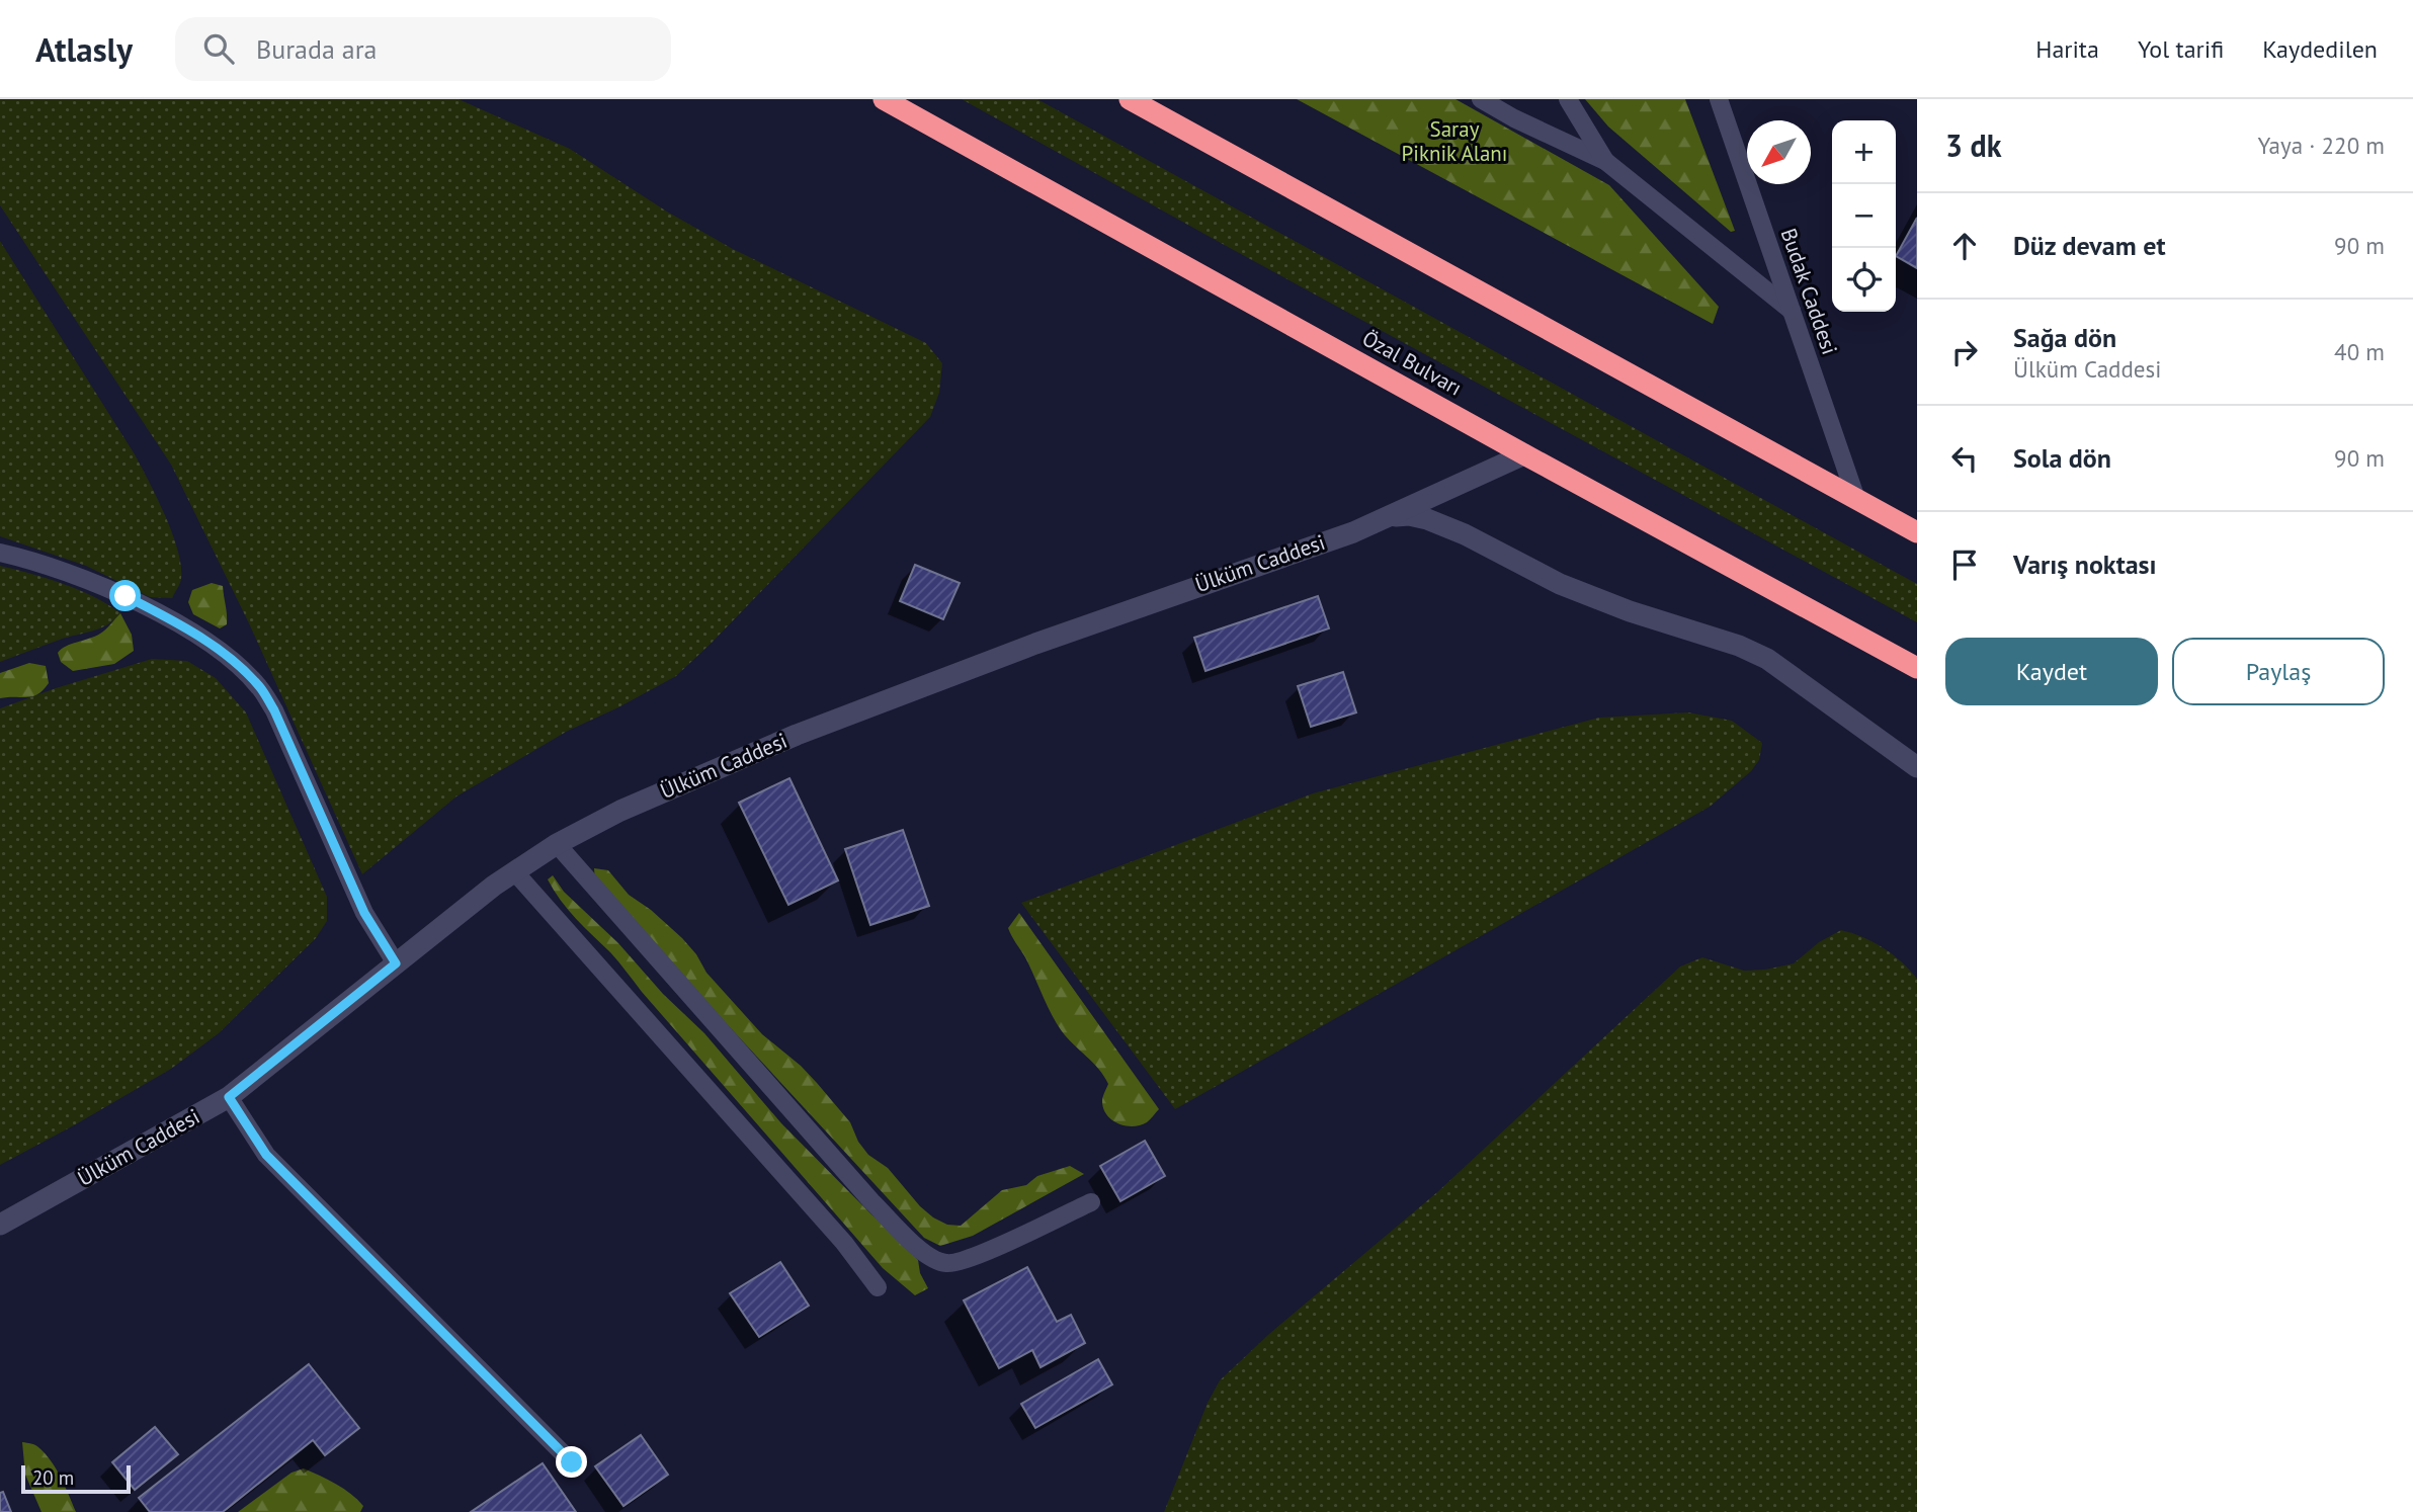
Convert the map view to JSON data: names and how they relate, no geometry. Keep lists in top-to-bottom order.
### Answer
{
  "streets": {
    "highway": ["Özal Bulvarı"],
    "street": ["Ülküm Caddesi"],
    "lane": ["Budak Caddesi"]
  },
  "crossings": [
    ["Özal Bulvarı", "Ülküm Caddesi"]
  ],
  "parks": ["Saray Piknik Alanı"],
  "scale_bar": "20 m",
  "north": "bottom left",
  "page": {
    "header": "Atlasly",
    "search": "Burada ara",
    "nav": ["Harita", "Yol tarifi", "Kaydedilen"],
    "heading": ["3 dk", "Yaya · 220 m"],
    "map_buttons": ["+", "−"],
    "list": [
      ["Düz devam et", "90 m"],
      ["Sağa dön", "Ülküm Caddesi", "40 m"],
      ["Sola dön", "90 m"],
      "Varış noktası"
    ],
    "buttons": ["Kaydet", "Paylaş"],
    "scale": "20 m"
  }
}
